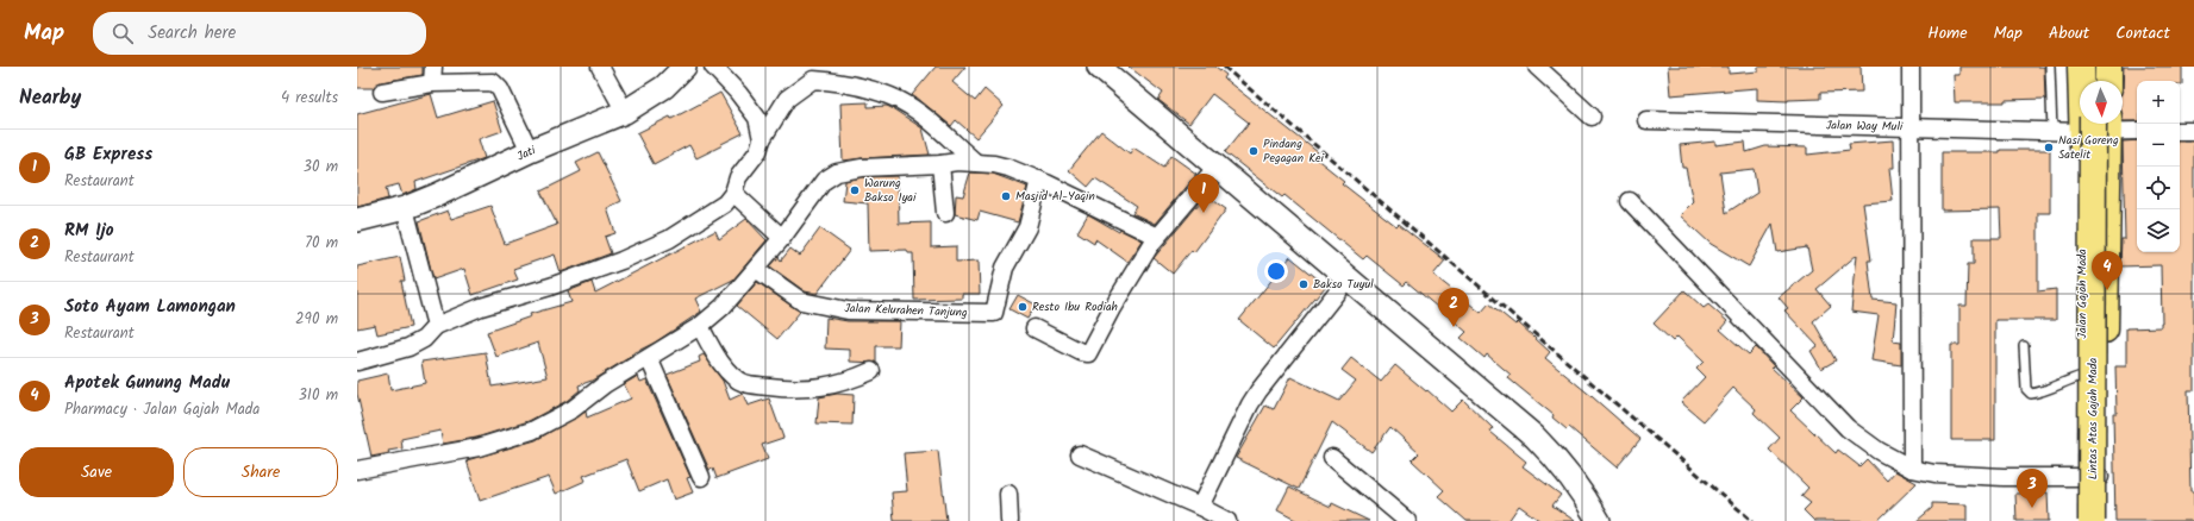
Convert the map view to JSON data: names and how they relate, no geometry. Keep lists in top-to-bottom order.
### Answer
{
  "streets": {
    "main road": ["Jalan Gajah Mada", "Lintas Atas Gajah Mada"],
    "street": ["Jalan Way Muli", "Jati", "Jalan Kelurahen Tanjung"]
  },
  "crossings": [
    ["Jalan Way Muli", "Jalan Gajah Mada"],
    ["Jalan Way Muli", "Lintas Atas Gajah Mada"],
    ["Jalan Gajah Mada", "Lintas Atas Gajah Mada"]
  ],
  "places": [
    "Nasi Goreng Satelit",
    "Pindang Pegagan Kei",
    "Warung Bakso Iyai",
    "Masjid Al-Yaqin",
    "Bakso Tuyul",
    "Resto Ibu Rodiah"
  ],
  "north": "bottom",
  "page": {
    "header": "Map",
    "search": "Search here",
    "nav": [
      "Home",
      "Map",
      "About",
      "Contact"
    ],
    "heading": ["Nearby", "4 results"],
    "map_buttons": ["+", "−"],
    "list": [
      {
        "mark": "1",
        "name": "GB Express",
        "note": "Restaurant",
        "value": "30 m"
      },
      {
        "mark": "2",
        "name": "RM Ijo",
        "note": "Restaurant",
        "value": "70 m"
      },
      {
        "mark": "3",
        "name": "Soto Ayam Lamongan",
        "note": "Restaurant",
        "value": "290 m"
      },
      {
        "mark": "4",
        "name": "Apotek Gunung Madu",
        "note": "Pharmacy · Jalan Gajah Mada",
        "value": "310 m"
      }
    ],
    "pins": [
      "1",
      "4",
      "2",
      "3"
    ],
    "buttons": ["Save", "Share"]
  }
}
